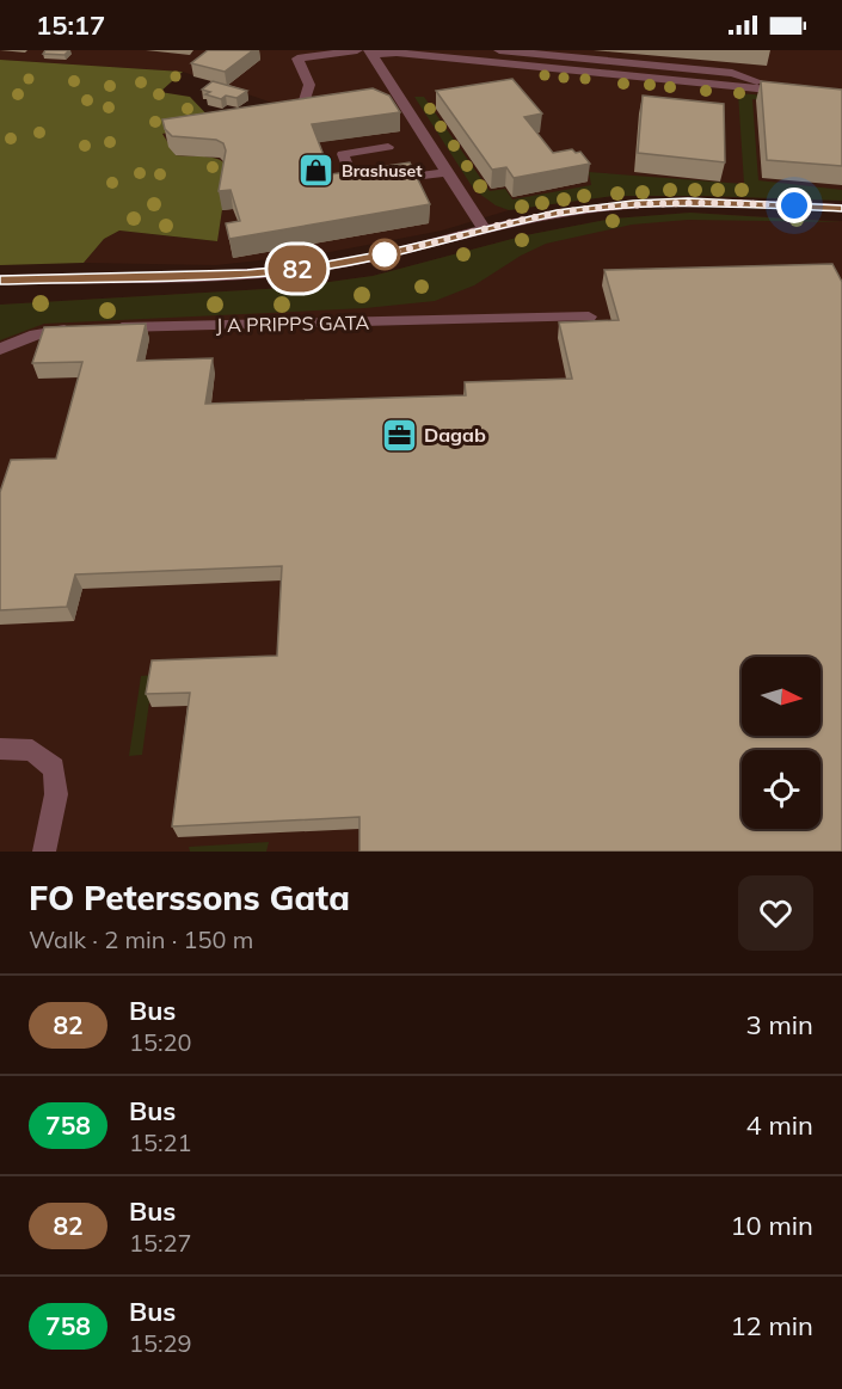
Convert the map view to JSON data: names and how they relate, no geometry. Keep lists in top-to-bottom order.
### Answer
{
  "streets": {
    "street": ["J A PRIPPS GATA"]
  },
  "places": {
    "shop": ["Brashuset"],
    "office": ["Dagab"]
  },
  "lines": ["bus line 82"],
  "north": "right",
  "page": {
    "status": "15:17",
    "on_map": "82",
    "heading": ["FO Peterssons Gata", "Walk · 2 min · 150 m"],
    "list": [
      {
        "mark": "82",
        "name": "Bus",
        "note": "15:20",
        "value": "3 min"
      },
      {
        "mark": "758",
        "name": "Bus",
        "note": "15:21",
        "value": "4 min"
      },
      {
        "mark": "82",
        "name": "Bus",
        "note": "15:27",
        "value": "10 min"
      },
      {
        "mark": "758",
        "name": "Bus",
        "note": "15:29",
        "value": "12 min"
      }
    ]
  }
}
